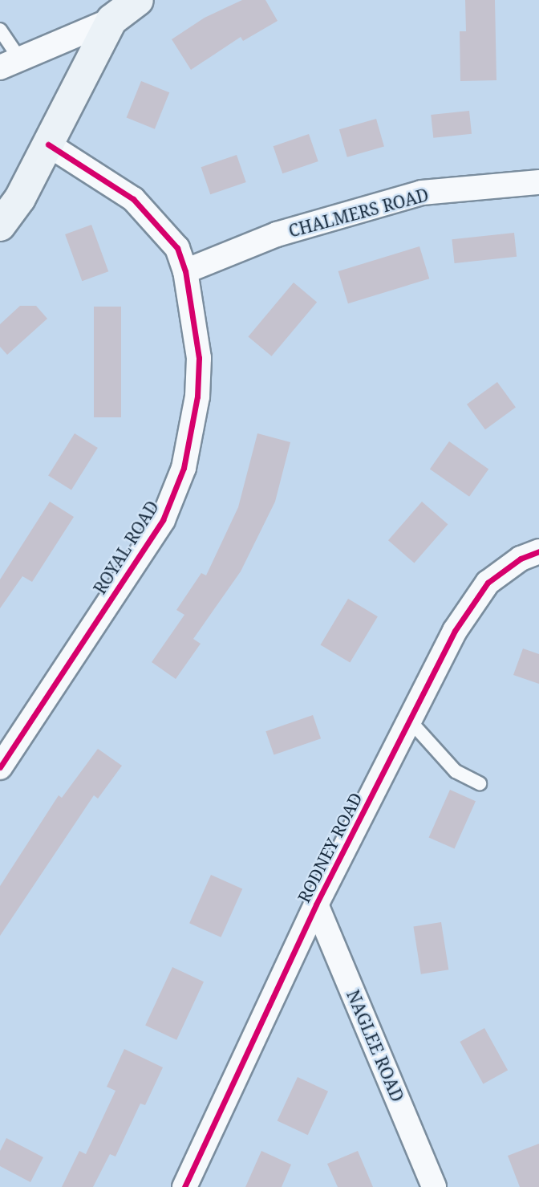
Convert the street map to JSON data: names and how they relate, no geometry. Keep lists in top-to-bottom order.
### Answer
{
  "streets": {
    "street": [
      "CHALMERS ROAD",
      "ROYAL ROAD",
      "RODNEY ROAD",
      "NAGLEE ROAD"
    ]
  },
  "crossings": [
    ["CHALMERS ROAD", "ROYAL ROAD"],
    ["RODNEY ROAD", "NAGLEE ROAD"]
  ]
}
